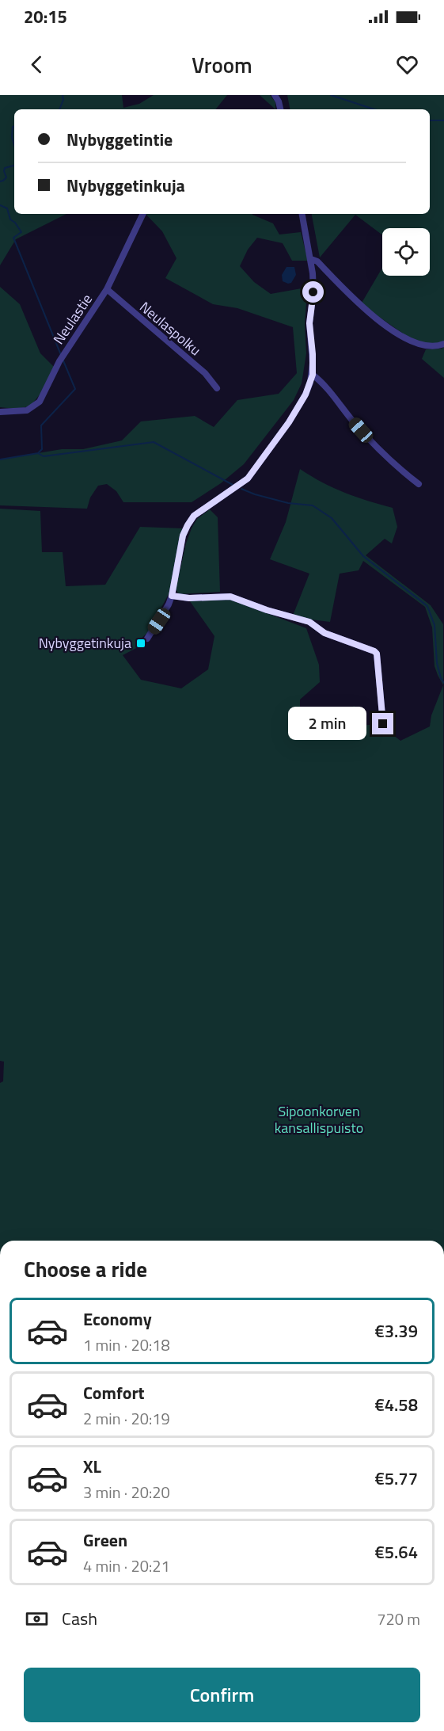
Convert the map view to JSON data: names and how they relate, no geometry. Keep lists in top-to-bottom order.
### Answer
{
  "streets": {
    "street": ["Neulastie", "Neulaspolku"]
  },
  "crossings": [
    ["Neulastie", "Neulaspolku"]
  ],
  "parks": ["Sipoonkorven kansallispuisto"],
  "places": {
    "transit": ["Nybyggetinkuja"]
  },
  "page": {
    "status": "20:15",
    "header": "Vroom",
    "banner": ["Nybyggetintie", "Nybyggetinkuja"],
    "bubble": "2 min",
    "heading": "Choose a ride",
    "list": [
      {
        "name": "Economy",
        "note": "1 min · 20:18",
        "value": "€3.39"
      },
      {
        "name": "Comfort",
        "note": "2 min · 20:19",
        "value": "€4.58"
      },
      {
        "name": "XL",
        "note": "3 min · 20:20",
        "value": "€5.77"
      },
      {
        "name": "Green",
        "note": "4 min · 20:21",
        "value": "€5.64"
      }
    ],
    "pay": ["Cash", "720 m"],
    "buttons": "Confirm"
  }
}
